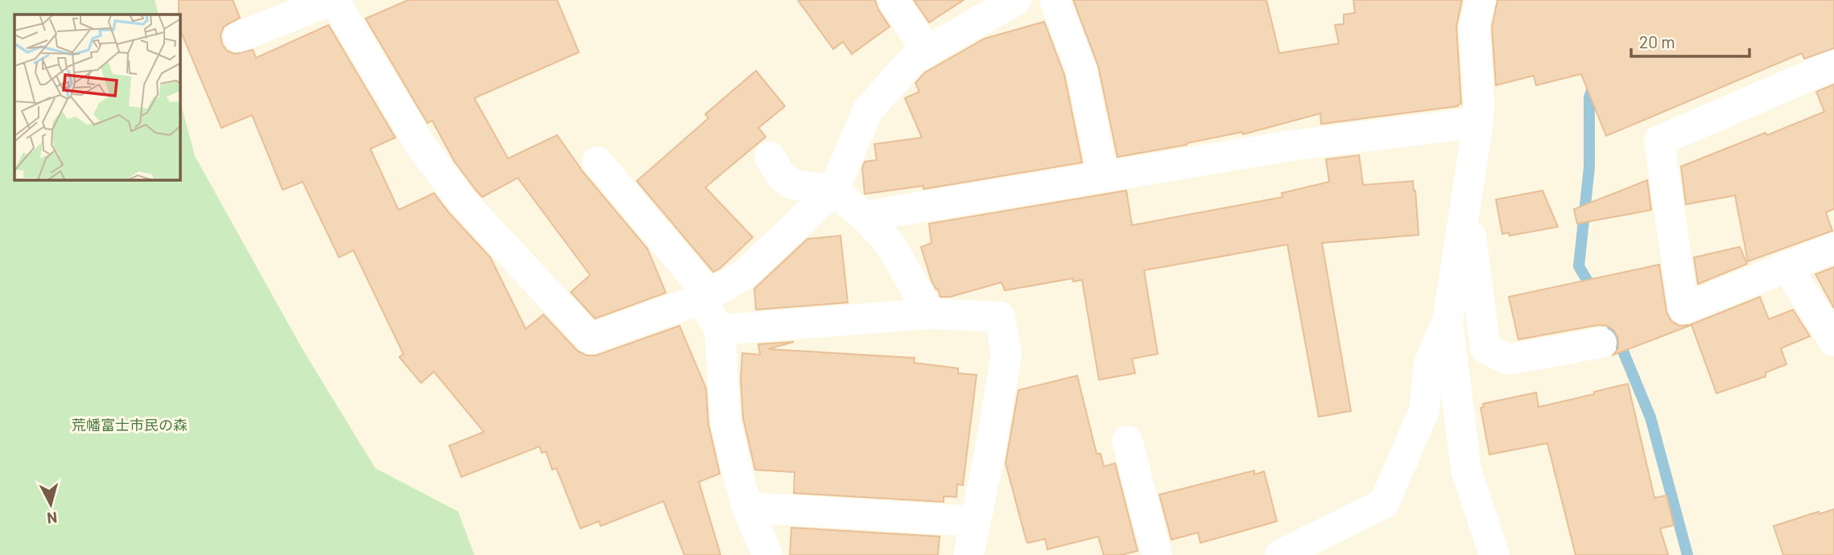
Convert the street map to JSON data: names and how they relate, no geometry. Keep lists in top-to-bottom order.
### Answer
{
  "parks": ["荒幡富士市民の森"],
  "scale_bar": "20 m",
  "north": "bottom"
}
